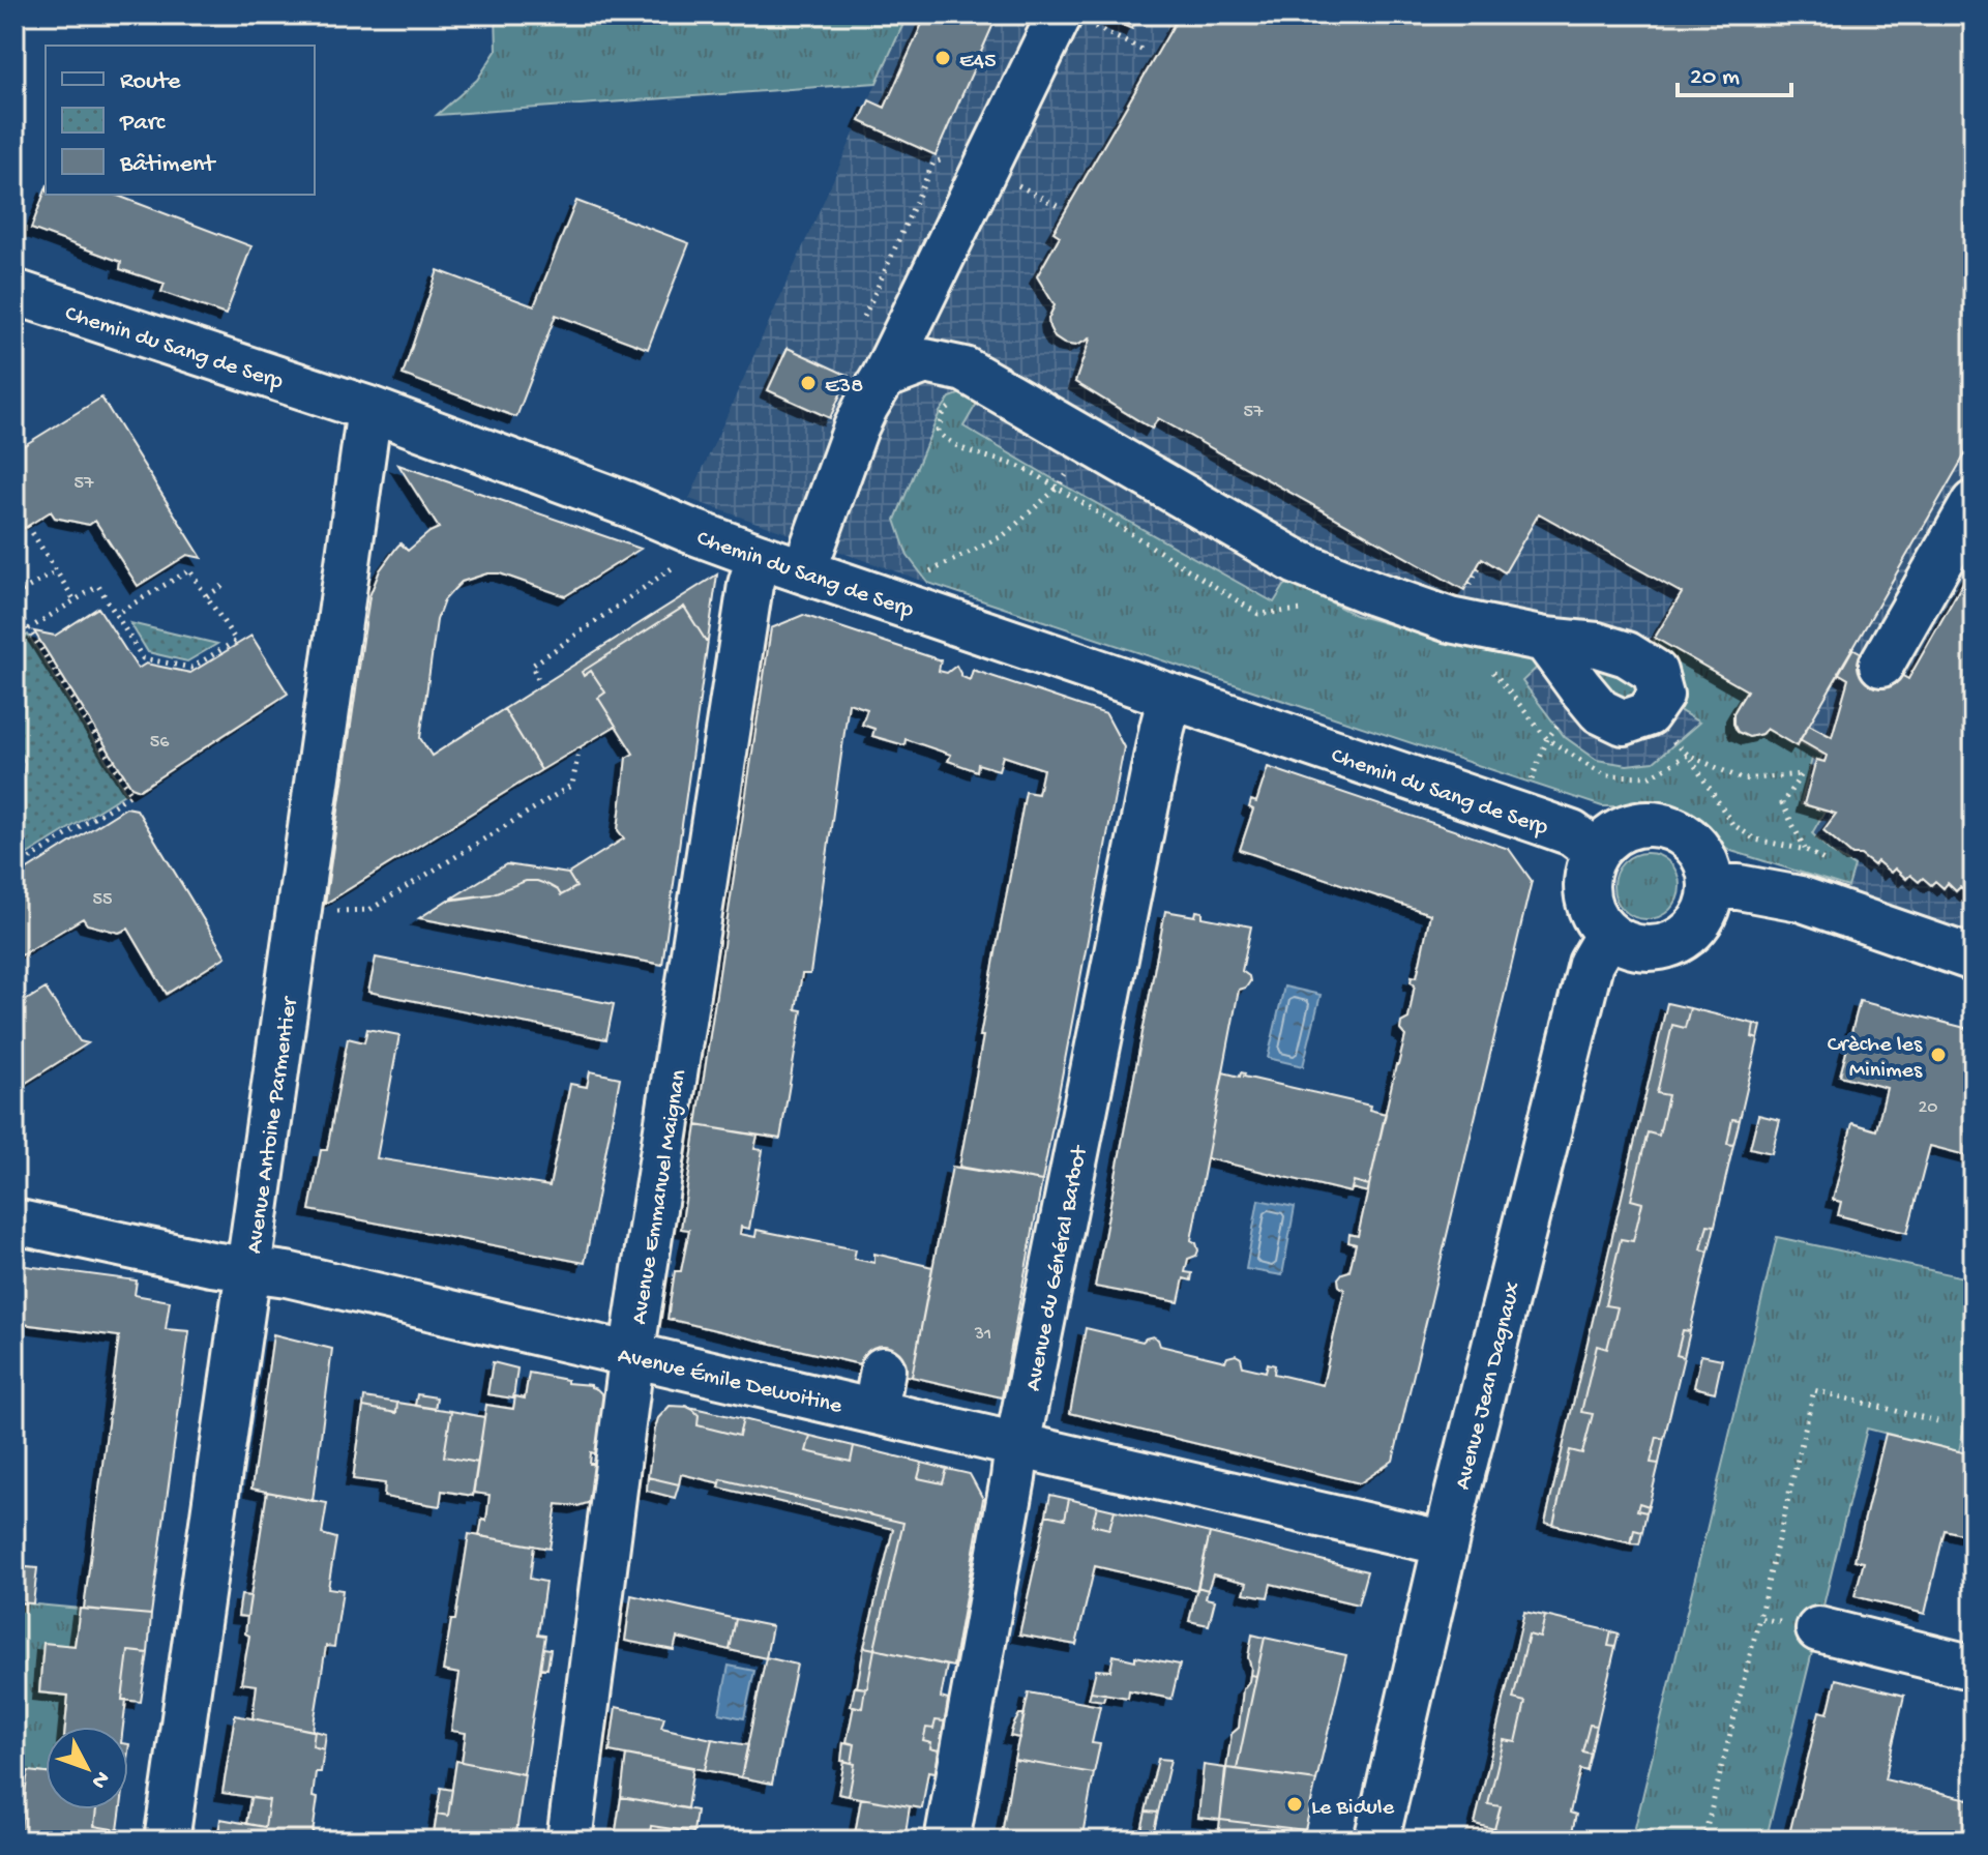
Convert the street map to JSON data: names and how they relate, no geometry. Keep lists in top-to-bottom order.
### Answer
{
  "streets": {
    "street": [
      "Chemin du Sang de Serp",
      "Avenue Antoine Parmentier",
      "Avenue Emmanuel Maignan",
      "Avenue du Général Barbot",
      "Avenue Émile Dewoitine",
      "Avenue Jean Dagnaux"
    ]
  },
  "crossings": [
    ["Chemin du Sang de Serp", "Avenue Antoine Parmentier"],
    ["Chemin du Sang de Serp", "Avenue Emmanuel Maignan"],
    ["Chemin du Sang de Serp", "Avenue du Général Barbot"],
    ["Chemin du Sang de Serp", "Avenue Jean Dagnaux"],
    ["Avenue Antoine Parmentier", "Avenue Émile Dewoitine"],
    ["Avenue Emmanuel Maignan", "Avenue Émile Dewoitine"],
    ["Avenue du Général Barbot", "Avenue Émile Dewoitine"],
    ["Avenue Émile Dewoitine", "Avenue Jean Dagnaux"]
  ],
  "places": [
    "E45",
    "E38",
    "Crèche les Minimes",
    "Le Bidule"
  ],
  "house_numbers": [
    "57",
    "57",
    "56",
    "55",
    "20",
    "31"
  ],
  "legend": ["Route", "Parc", "Bâtiment"],
  "scale_bar": "20 m",
  "north": "bottom right"
}
